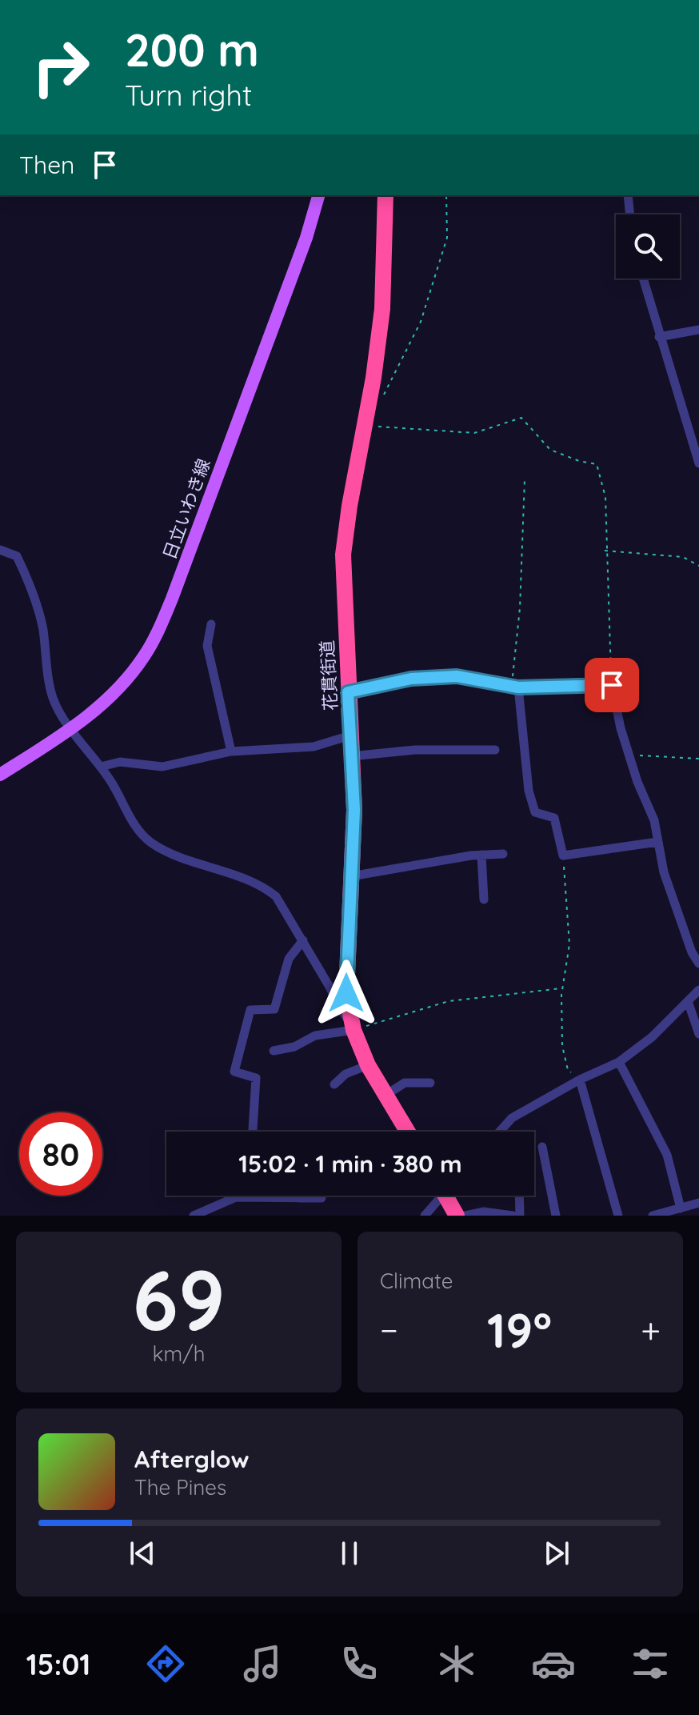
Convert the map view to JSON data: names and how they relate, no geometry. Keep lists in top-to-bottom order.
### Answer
{
  "streets": {
    "highway": ["花貫街道"],
    "main road": ["日立いわき線"]
  },
  "page": {
    "turn": ["200 m", "Turn right"],
    "then": "Then",
    "limit": "80",
    "trip": "15:02 · 1 min · 380 m",
    "tile": [
      ["69", "km/h"],
      "Climate"
    ],
    "heat": ["−", "19°", "+"],
    "song": ["Afterglow", "The Pines"],
    "tabs": "15:01"
  }
}
